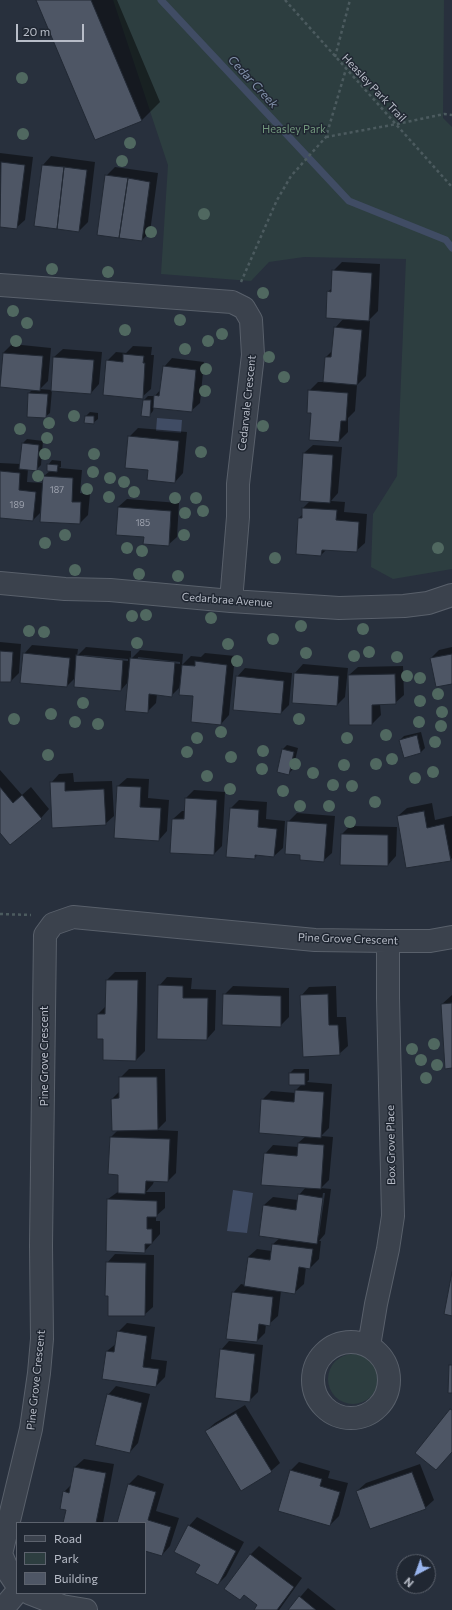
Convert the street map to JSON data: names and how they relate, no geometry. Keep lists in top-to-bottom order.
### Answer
{
  "streets": {
    "street": [
      "Cedarvale Crescent",
      "Cedarbrae Avenue",
      "Pine Grove Crescent",
      "Box Grove Place"
    ],
    "path": ["Heasley Park Trail"]
  },
  "crossings": [
    ["Cedarvale Crescent", "Cedarbrae Avenue"],
    ["Pine Grove Crescent", "Box Grove Place"]
  ],
  "water": ["Cedar Creek"],
  "parks": ["Heasley Park"],
  "house_numbers": ["187", "189", "185"],
  "legend": ["Road", "Park", "Building"],
  "scale_bar": "20 m",
  "north": "bottom left"
}
